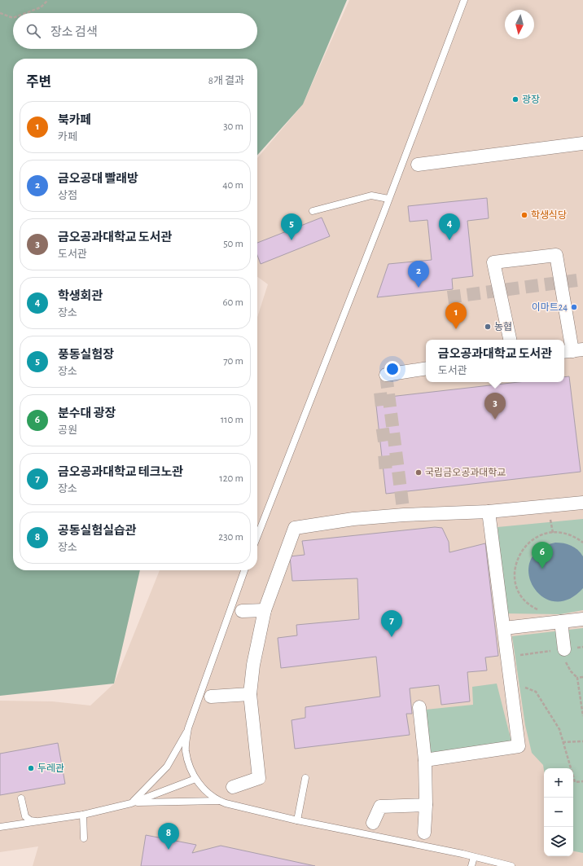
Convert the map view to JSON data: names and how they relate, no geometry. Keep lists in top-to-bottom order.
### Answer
{
  "places": [
    "광장",
    "학생식당",
    "이마트24",
    "농협",
    "국립금오공과대학교",
    "두레관"
  ],
  "north": "bottom",
  "page": {
    "search": "장소 검색",
    "heading": ["주변", "8개 결과"],
    "list": [
      {
        "mark": "1",
        "name": "북카페",
        "note": "카페",
        "value": "30 m"
      },
      {
        "mark": "2",
        "name": "금오공대 빨래방",
        "note": "상점",
        "value": "40 m"
      },
      {
        "mark": "3",
        "name": "금오공과대학교 도서관",
        "note": "도서관",
        "value": "50 m"
      },
      {
        "mark": "4",
        "name": "학생회관",
        "note": "장소",
        "value": "60 m"
      },
      {
        "mark": "5",
        "name": "풍동실험장",
        "note": "장소",
        "value": "70 m"
      },
      {
        "mark": "6",
        "name": "분수대 광장",
        "note": "공원",
        "value": "110 m"
      },
      {
        "mark": "7",
        "name": "금오공과대학교 테크노관",
        "note": "장소",
        "value": "120 m"
      },
      {
        "mark": "8",
        "name": "공동실험실습관",
        "note": "장소",
        "value": "230 m"
      }
    ],
    "pins": [
      "4",
      "5",
      "2",
      "1",
      "3",
      "6",
      "7",
      "8"
    ],
    "popup": ["금오공과대학교 도서관", "도서관"],
    "map_buttons": ["+", "−"]
  }
}
